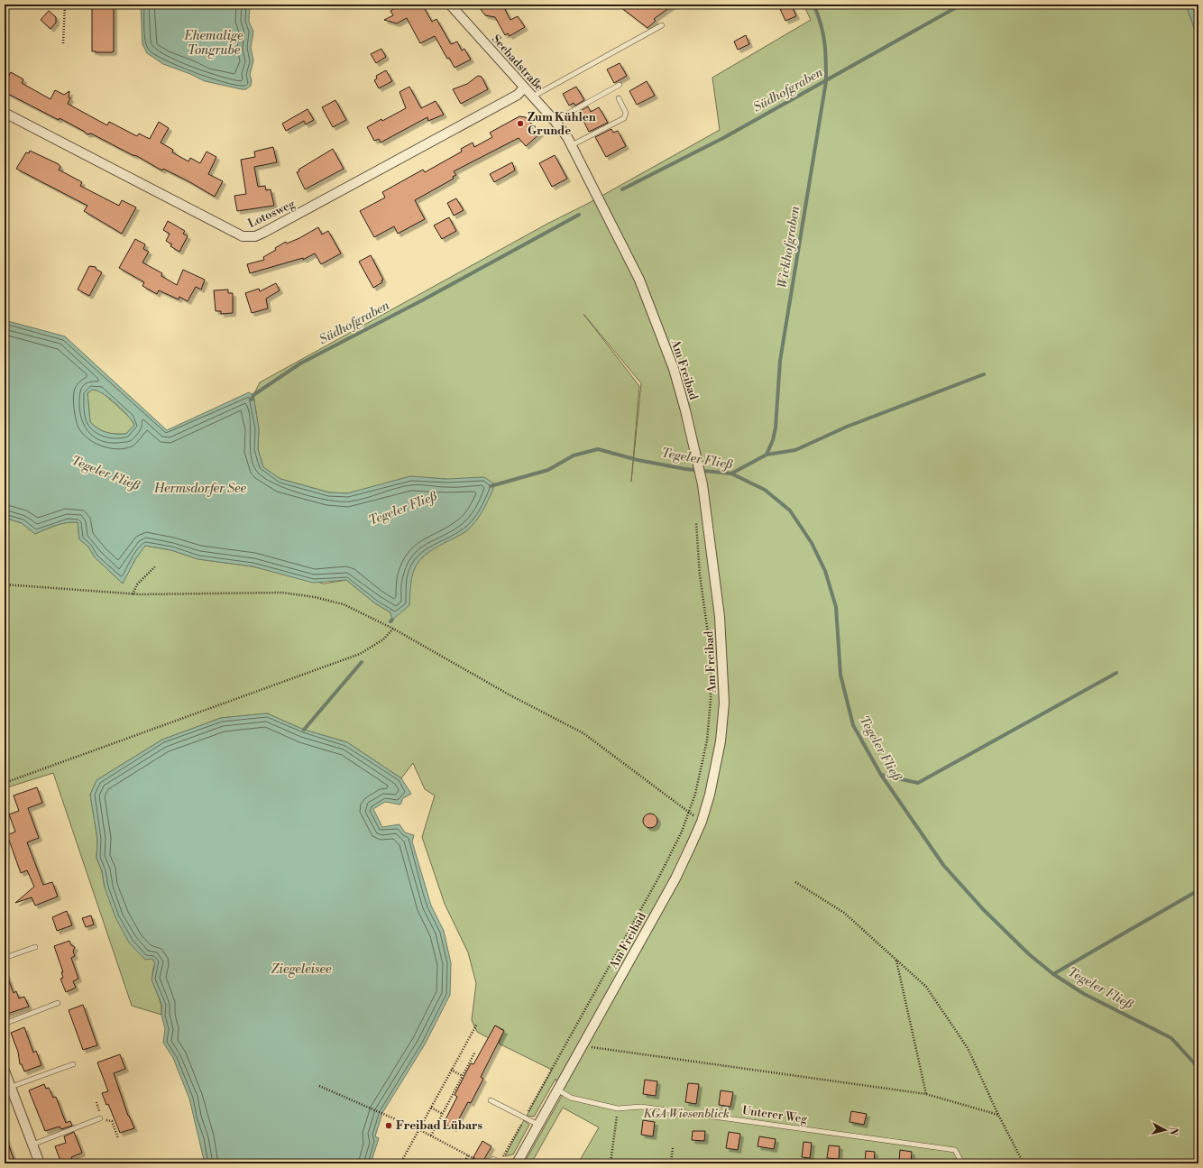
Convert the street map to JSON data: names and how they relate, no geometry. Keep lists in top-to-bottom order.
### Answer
{
  "streets": {
    "street": ["Seebadstraße", "Lotosweg", "Am Freibad"],
    "lane": ["Unterer Weg"]
  },
  "crossings": [
    ["Seebadstraße", "Lotosweg"],
    ["Seebadstraße", "Am Freibad"],
    ["Am Freibad", "Unterer Weg"]
  ],
  "water": [
    "Ehemalige Tongrube",
    "Südhofgraben",
    "Wickhofgraben",
    "Tegeler Fließ",
    "Hermsdorfer See",
    "Ziegeleisee"
  ],
  "parks": ["KGA Wiesenblick"],
  "places": ["Zum Kühlen Grunde", "Freibad Lübars"],
  "north": "right"
}
